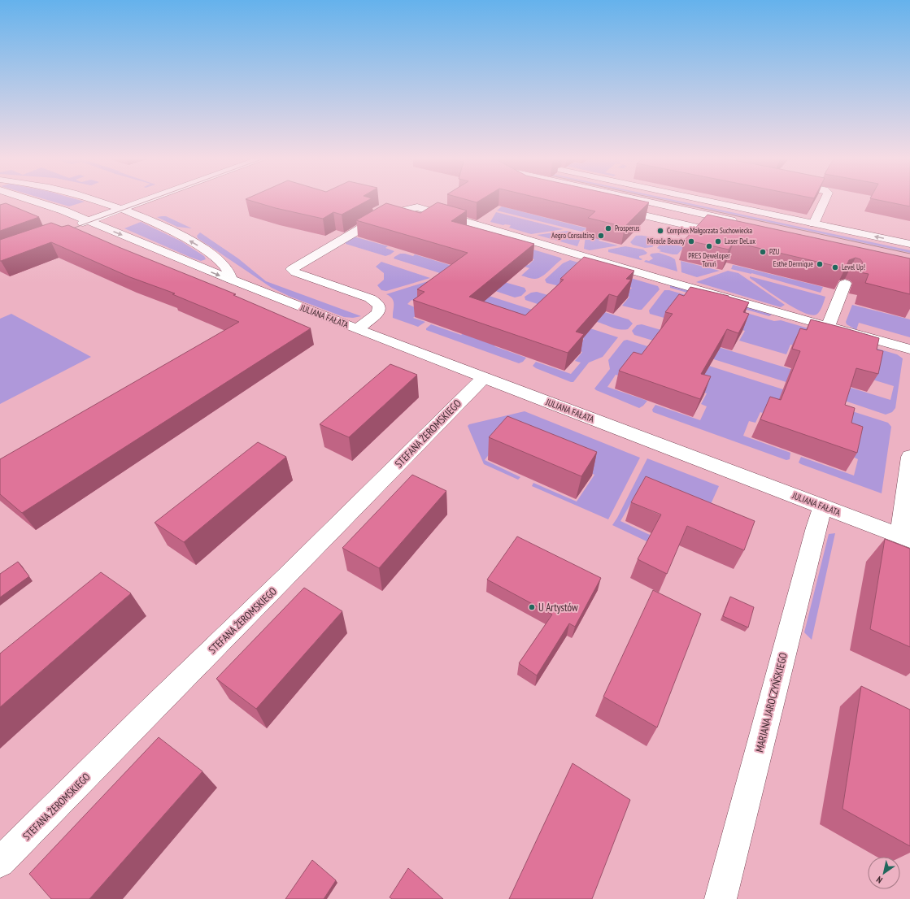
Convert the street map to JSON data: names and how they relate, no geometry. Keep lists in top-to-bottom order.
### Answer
{
  "streets": {
    "street": ["JULIANA FAŁATA", "STEFANA ŻEROMSKIEGO", "MARIANA JAROCZYŃSKIEGO"]
  },
  "crossings": [
    ["JULIANA FAŁATA", "STEFANA ŻEROMSKIEGO"],
    ["JULIANA FAŁATA", "MARIANA JAROCZYŃSKIEGO"]
  ],
  "places": [
    "Prosperus",
    "Complex Małgorzata Suchowiecka",
    "Aegro Consulting",
    "Miracle Beauty",
    "Laser DeLux",
    "PRES Deweloper Toruń",
    "PZU",
    "Esthe Dermique",
    "Level Up!",
    "U Artystów"
  ],
  "north": "bottom left"
}
